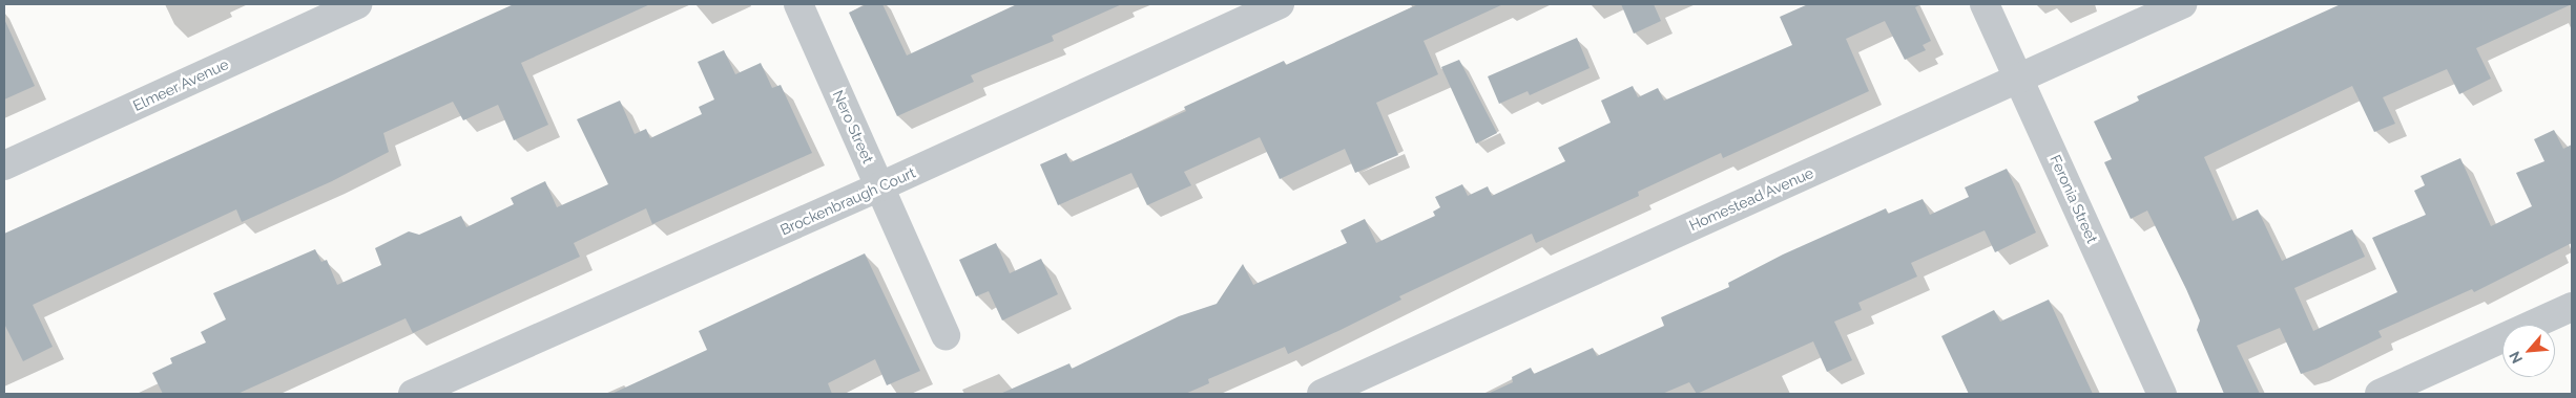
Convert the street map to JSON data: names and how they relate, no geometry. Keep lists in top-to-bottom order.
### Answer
{
  "streets": {
    "street": [
      "Elmeer Avenue",
      "Nero Street",
      "Homestead Avenue",
      "Feronia Street",
      "Brockenbraugh Court"
    ]
  },
  "crossings": [
    ["Nero Street", "Brockenbraugh Court"],
    ["Homestead Avenue", "Feronia Street"]
  ],
  "north": "bottom left"
}
